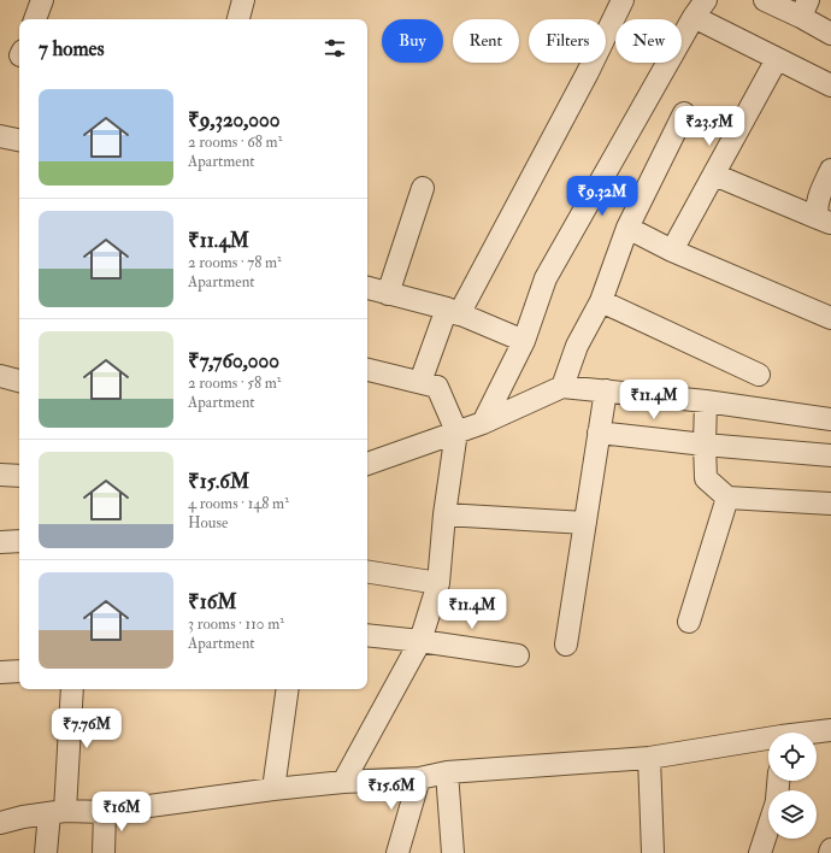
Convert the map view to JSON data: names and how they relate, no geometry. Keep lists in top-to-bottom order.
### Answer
{
  "page": {
    "chip": [
      "Buy",
      "Rent",
      "Filters",
      "New"
    ],
    "heading": "7 homes",
    "list": [
      {
        "name": "₹9,320,000",
        "note": "2 rooms · 68 m² · Apartment"
      },
      {
        "name": "₹11.4M",
        "note": "2 rooms · 78 m² · Apartment"
      },
      {
        "name": "₹7,760,000",
        "note": "2 rooms · 58 m² · Apartment"
      },
      {
        "name": "₹15.6M",
        "note": "4 rooms · 148 m² · House"
      },
      {
        "name": "₹16M",
        "note": "3 rooms · 110 m² · Apartment"
      }
    ],
    "price": [
      "₹23.5M",
      "₹9.32M",
      "₹11.4M",
      "₹11.4M",
      "₹7.76M",
      "₹15.6M",
      "₹16M"
    ]
  }
}
